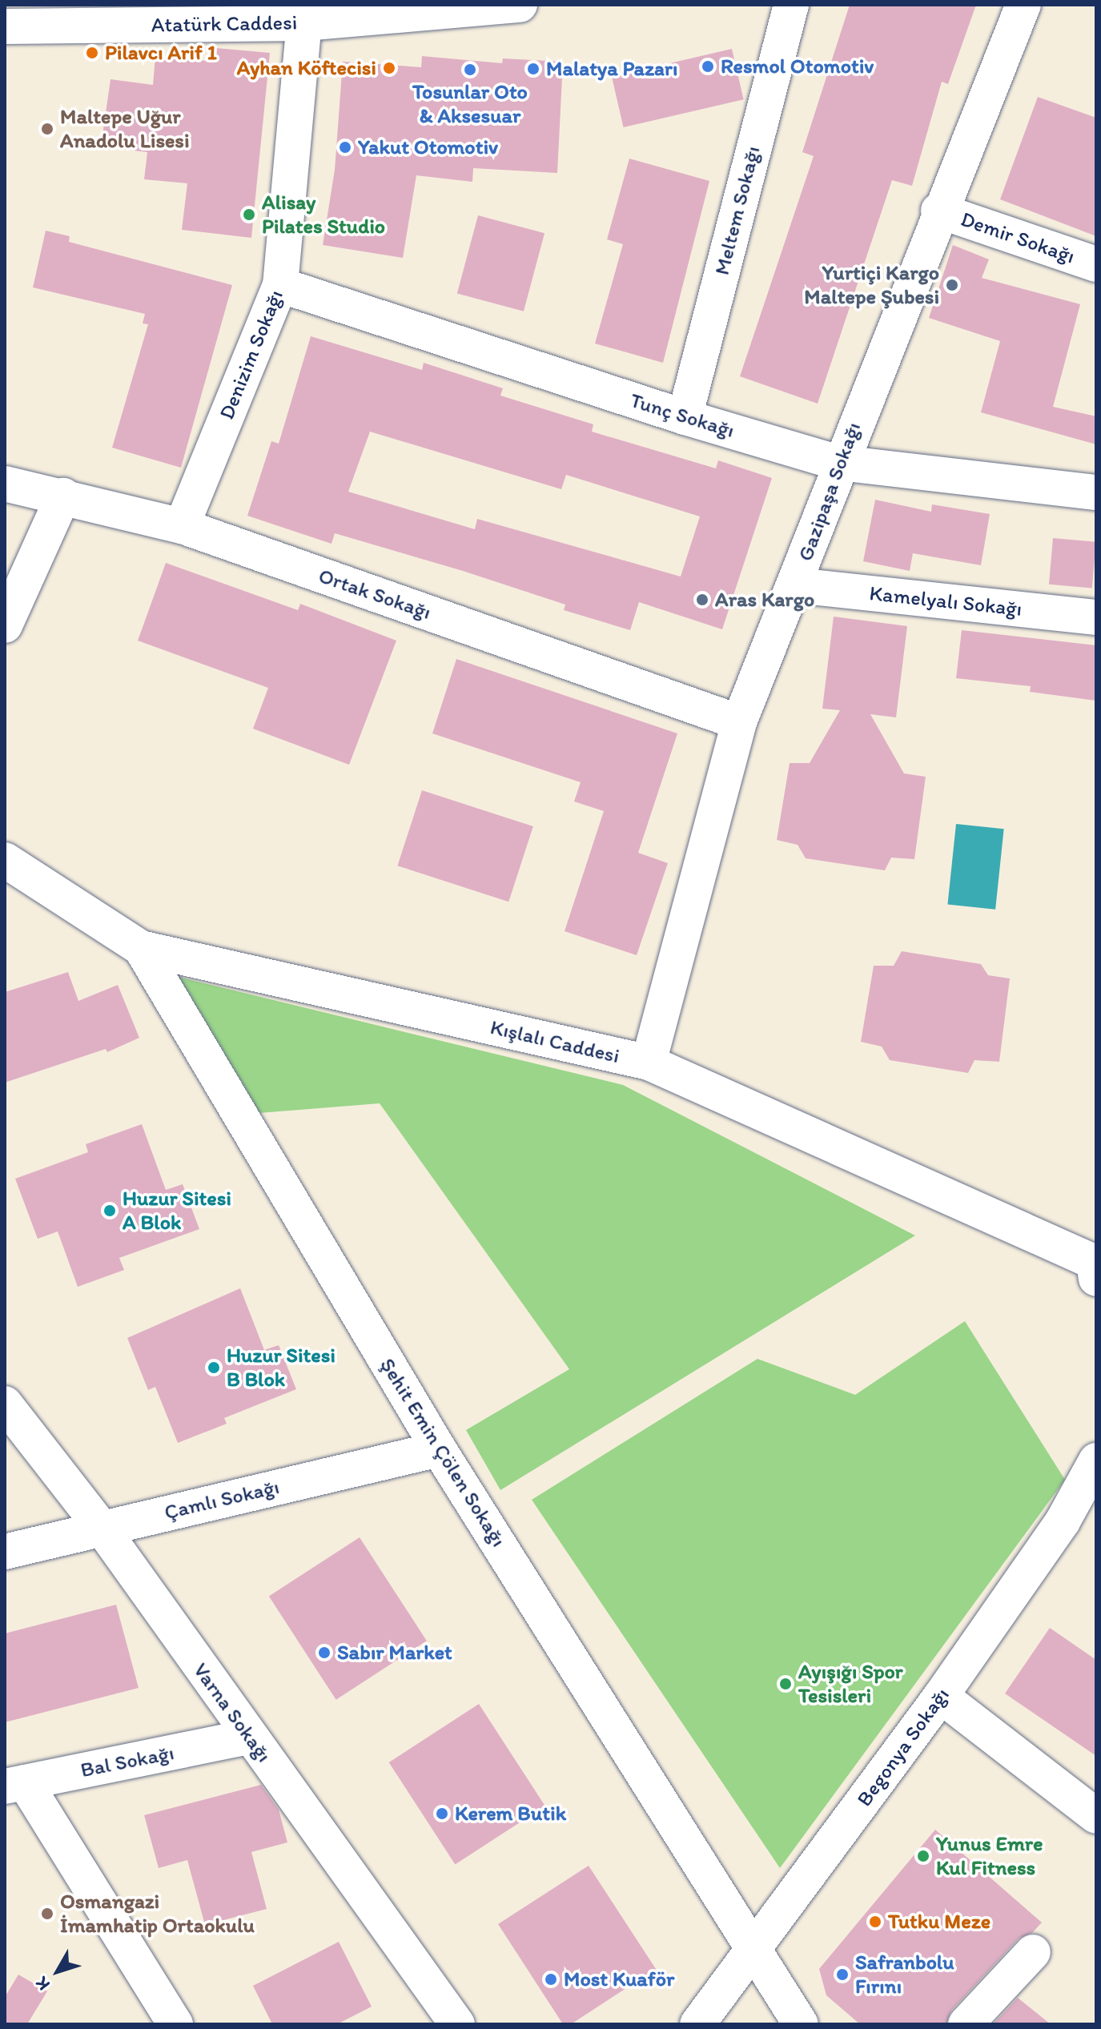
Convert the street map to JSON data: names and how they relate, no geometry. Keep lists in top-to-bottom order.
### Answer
{
  "streets": {
    "street": [
      "Atatürk Caddesi",
      "Meltem Sokağı",
      "Demir Sokağı",
      "Denizim Sokağı",
      "Tunç Sokağı",
      "Gazipaşa Sokağı",
      "Ortak Sokağı",
      "Kamelyalı Sokağı",
      "Kışlalı Caddesi",
      "Şehit Emin Çölen Sokağı",
      "Çamlı Sokağı",
      "Varna Sokağı",
      "Begonya Sokağı",
      "Bal Sokağı"
    ]
  },
  "crossings": [
    ["Atatürk Caddesi", "Denizim Sokağı"],
    ["Meltem Sokağı", "Tunç Sokağı"],
    ["Demir Sokağı", "Gazipaşa Sokağı"],
    ["Denizim Sokağı", "Tunç Sokağı"],
    ["Denizim Sokağı", "Ortak Sokağı"],
    ["Tunç Sokağı", "Gazipaşa Sokağı"],
    ["Gazipaşa Sokağı", "Ortak Sokağı"],
    ["Gazipaşa Sokağı", "Kamelyalı Sokağı"],
    ["Gazipaşa Sokağı", "Kışlalı Caddesi"],
    ["Kışlalı Caddesi", "Şehit Emin Çölen Sokağı"],
    ["Şehit Emin Çölen Sokağı", "Çamlı Sokağı"],
    ["Şehit Emin Çölen Sokağı", "Begonya Sokağı"],
    ["Çamlı Sokağı", "Varna Sokağı"],
    ["Varna Sokağı", "Bal Sokağı"]
  ],
  "places": [
    "Pilavcı Arif 1",
    "Resmol Otomotiv",
    "Ayhan Köftecisi",
    "Malatya Pazarı",
    "Tosunlar Oto & Aksesuar",
    "Maltepe Uğur Anadolu Lisesi",
    "Yakut Otomotiv",
    "Alisay Pilates Studio",
    "Yurtiçi Kargo Maltepe Şubesi",
    "Aras Kargo",
    "Huzur Sitesi A Blok",
    "Huzur Sitesi B Blok",
    "Sabır Market",
    "Ayışığı Spor Tesisleri",
    "Kerem Butik",
    "Yunus Emre Kul Fitness",
    "Osmangazi İmamhatip Ortaokulu",
    "Tutku Meze",
    "Safranbolu Fırını",
    "Most Kuaför"
  ],
  "north": "bottom left"
}
